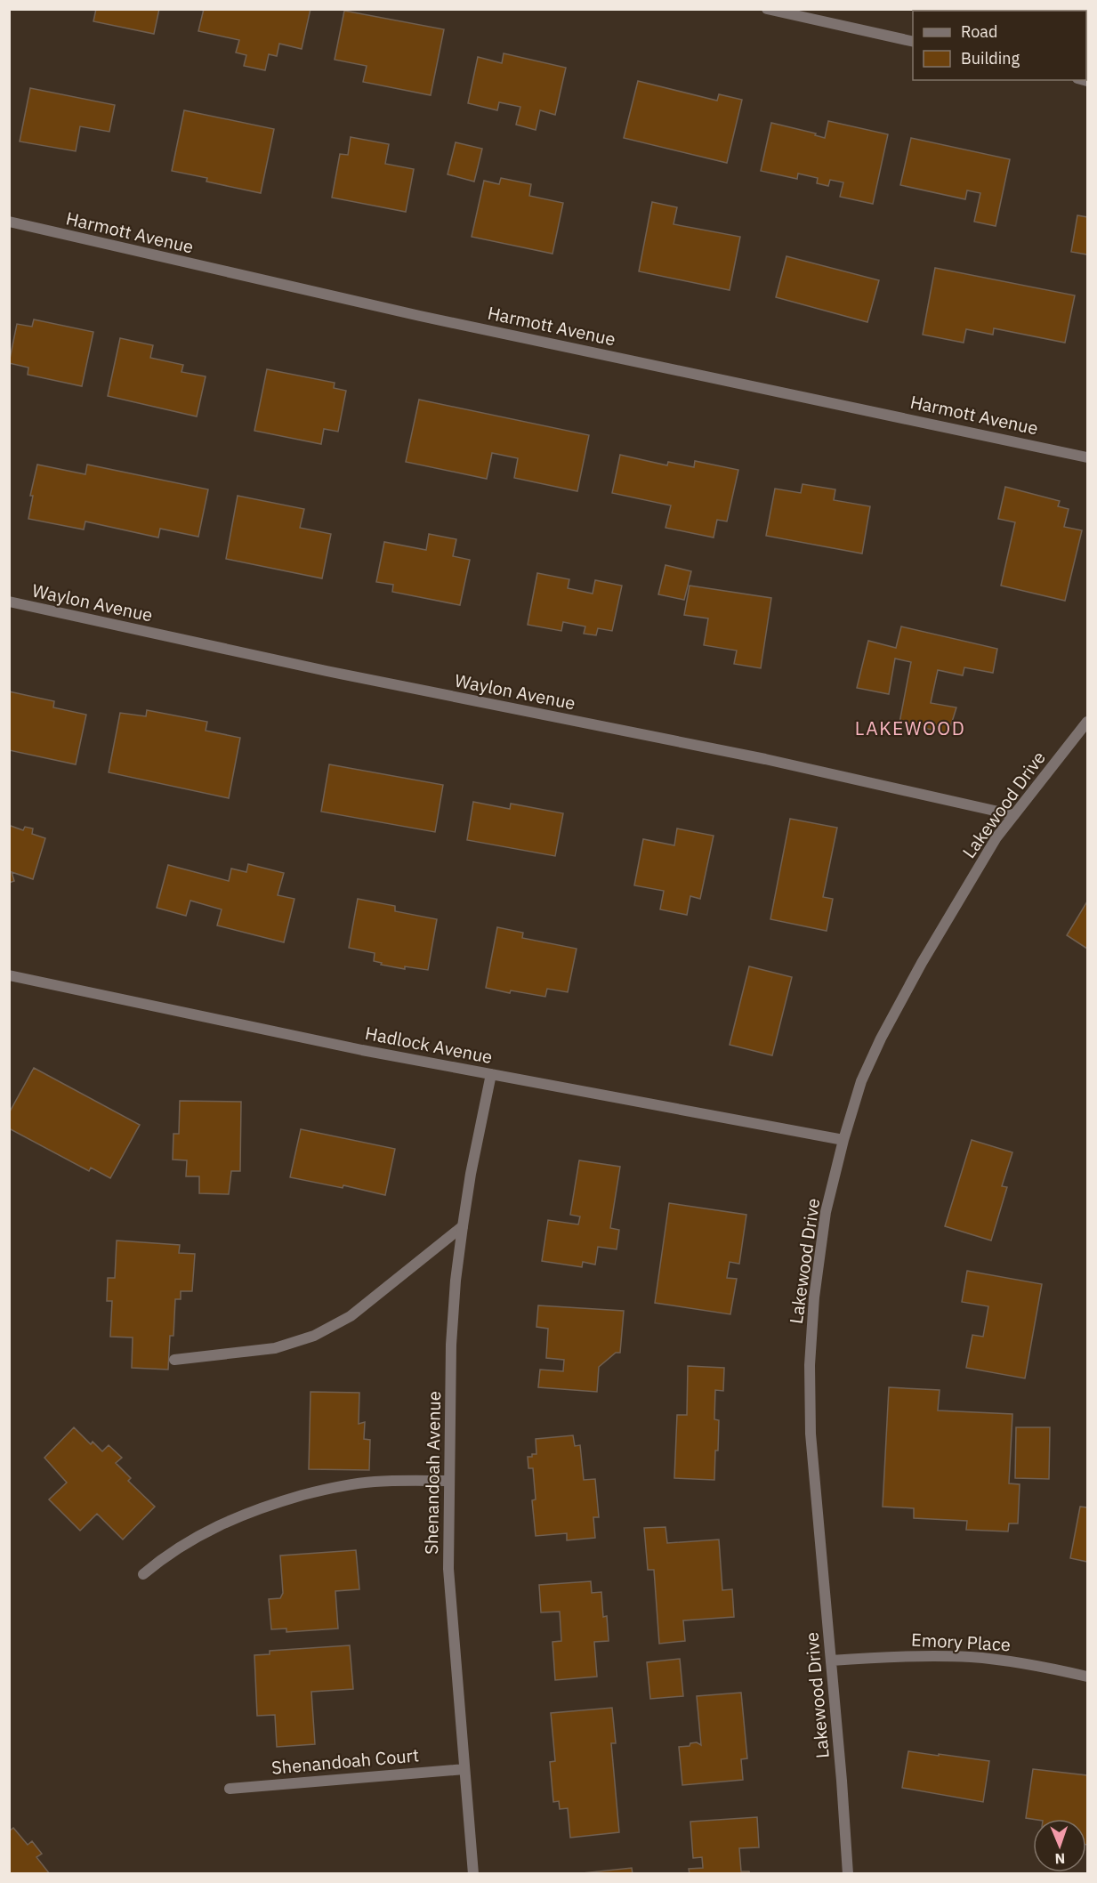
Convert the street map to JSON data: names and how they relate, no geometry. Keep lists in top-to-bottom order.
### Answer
{
  "streets": {
    "street": [
      "Harmott Avenue",
      "Waylon Avenue",
      "Lakewood Drive",
      "Hadlock Avenue",
      "Shenandoah Avenue",
      "Emory Place",
      "Shenandoah Court"
    ]
  },
  "crossings": [
    ["Waylon Avenue", "Lakewood Drive"],
    ["Lakewood Drive", "Hadlock Avenue"],
    ["Lakewood Drive", "Emory Place"],
    ["Hadlock Avenue", "Shenandoah Avenue"],
    ["Shenandoah Avenue", "Shenandoah Court"]
  ],
  "districts": ["LAKEWOOD"],
  "legend": ["Road", "Building"],
  "north": "bottom"
}
